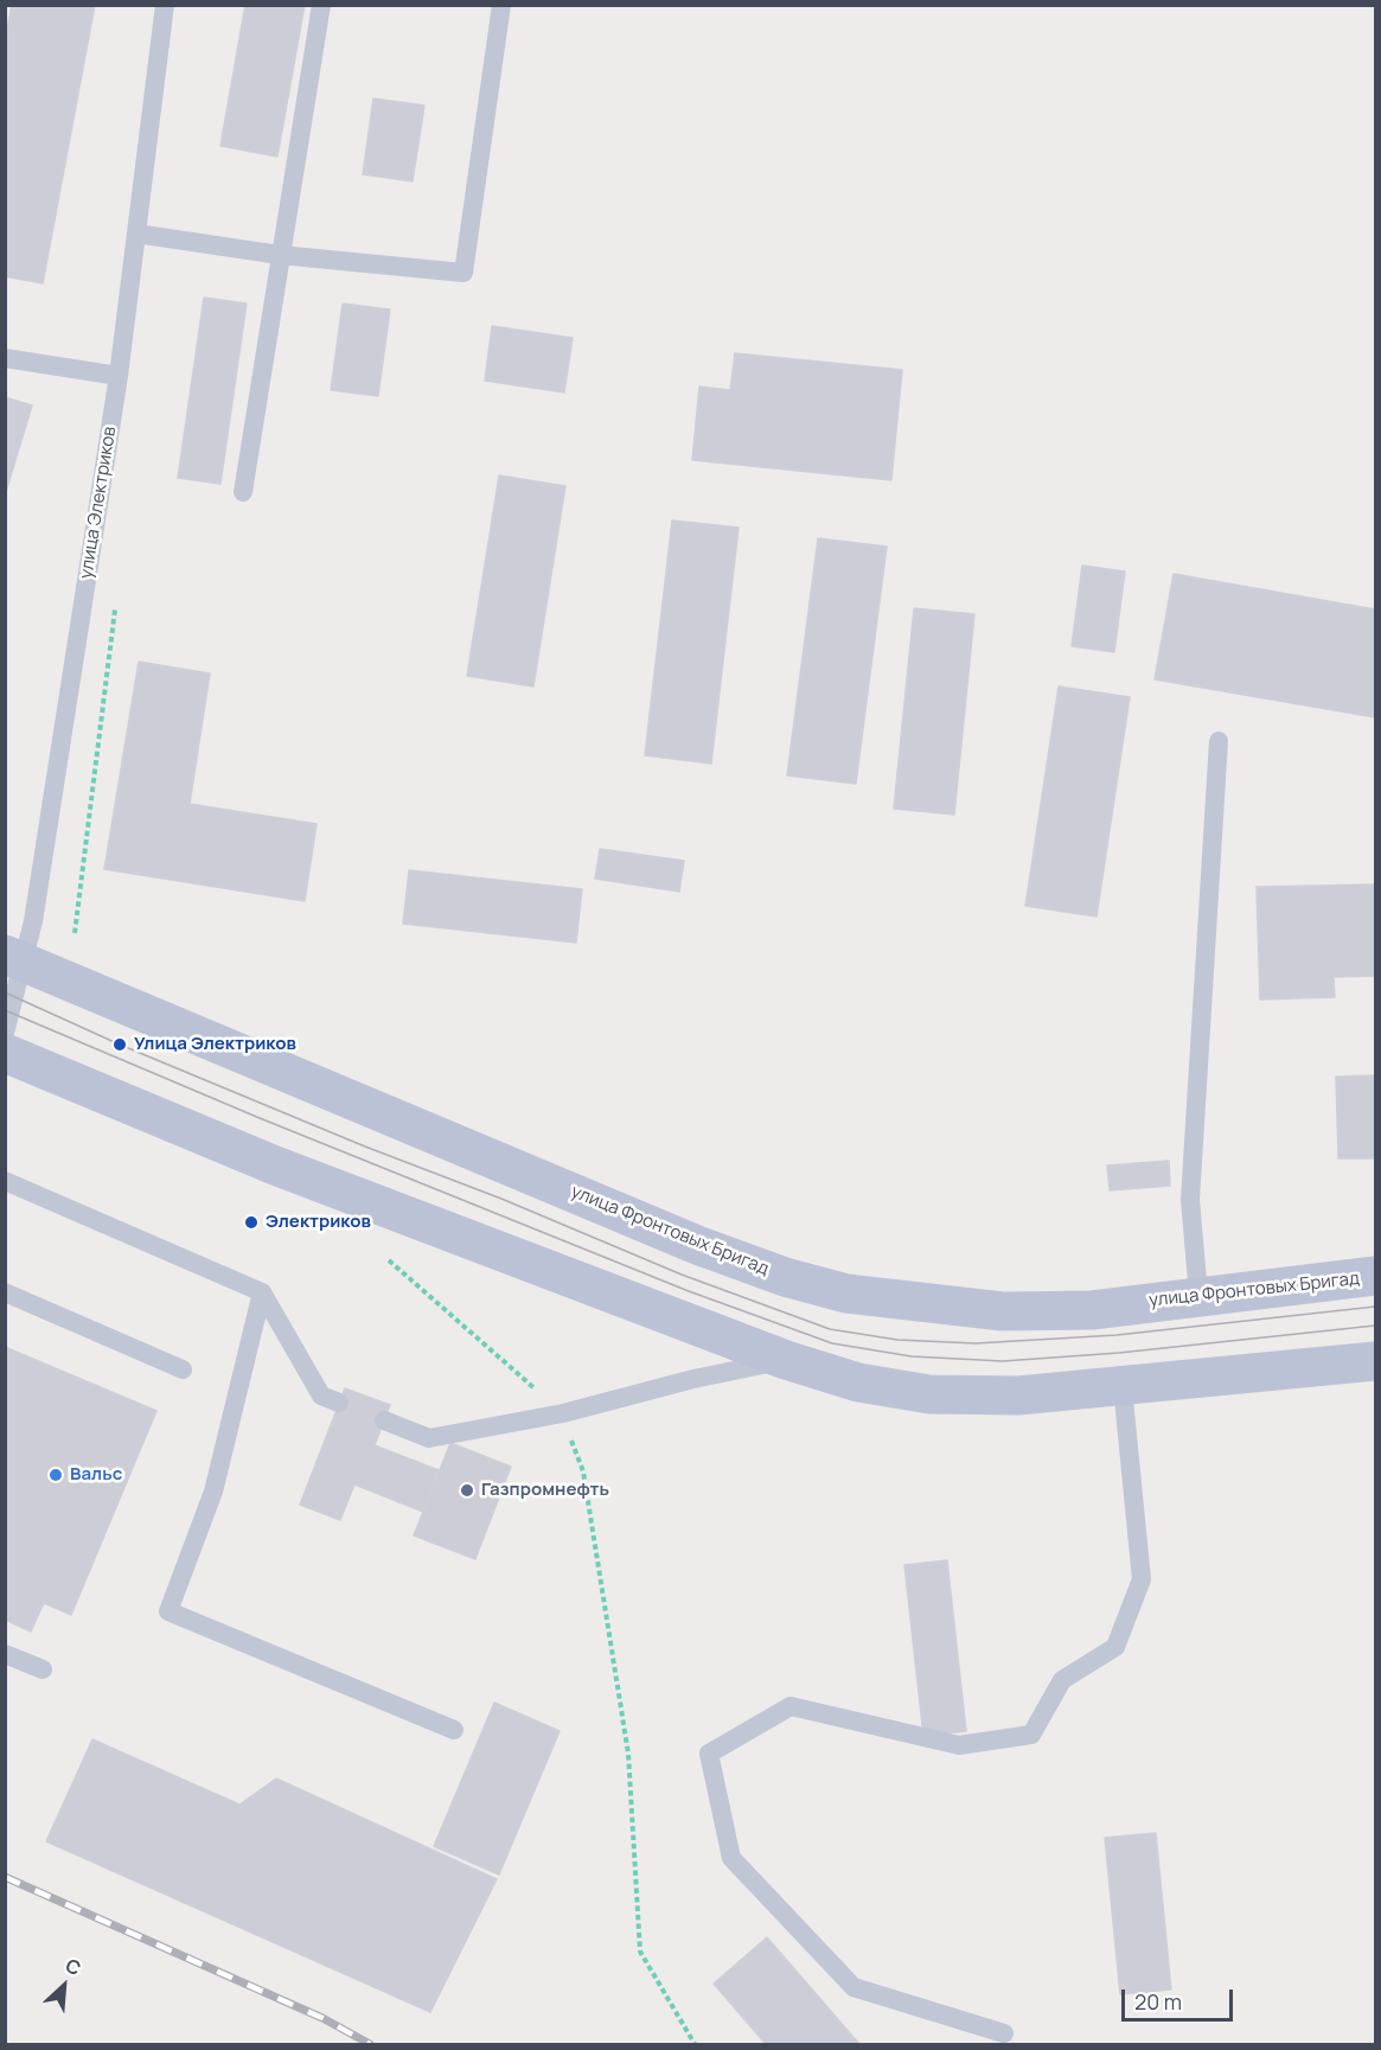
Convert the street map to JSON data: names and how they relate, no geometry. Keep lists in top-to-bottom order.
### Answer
{
  "streets": {
    "main road": ["улица Фронтовых Бригад"],
    "lane": ["улица Электриков"]
  },
  "crossings": [
    ["улица Электриков", "улица Фронтовых Бригад"]
  ],
  "places": [
    "Улица Электриков",
    "Электриков",
    "Вальс",
    "Газпромнефть"
  ],
  "scale_bar": "20 m",
  "north": "top right"
}
